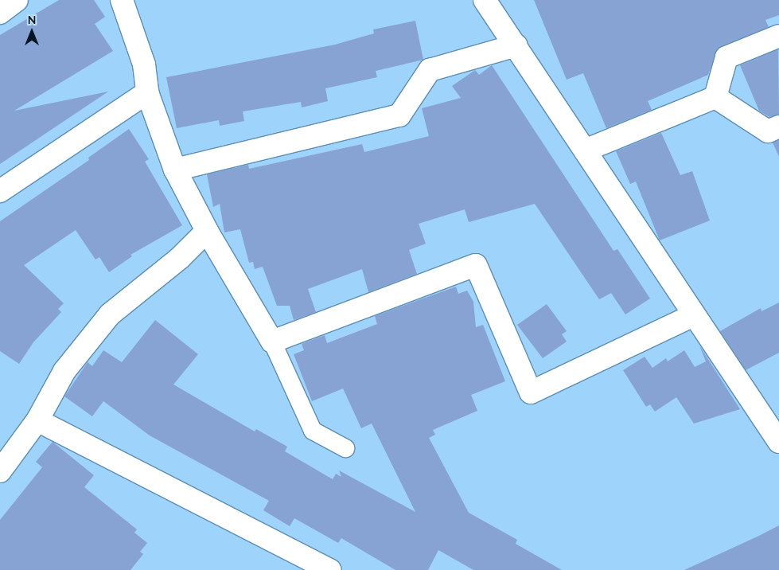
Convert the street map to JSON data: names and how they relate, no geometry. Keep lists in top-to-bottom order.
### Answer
{
  "north": "top"
}
